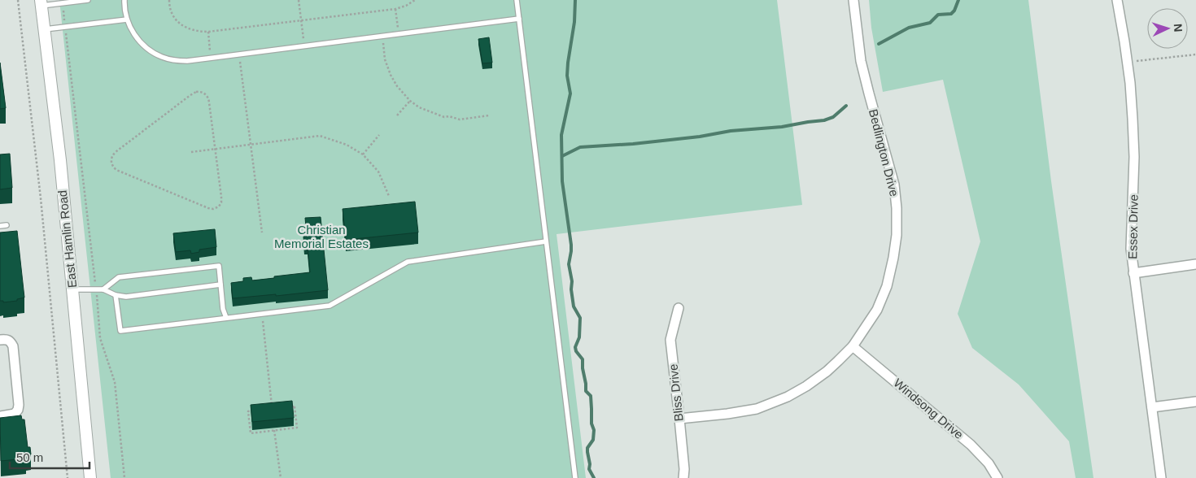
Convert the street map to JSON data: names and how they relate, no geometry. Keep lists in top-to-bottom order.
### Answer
{
  "streets": {
    "street": [
      "Bedlington Drive",
      "Essex Drive",
      "East Hamlin Road",
      "Bliss Drive",
      "Windsong Drive"
    ]
  },
  "crossings": [
    ["Bedlington Drive", "Bliss Drive"],
    ["Bedlington Drive", "Windsong Drive"]
  ],
  "parks": ["Christian Memorial Estates"],
  "scale_bar": "50 m",
  "north": "right"
}
